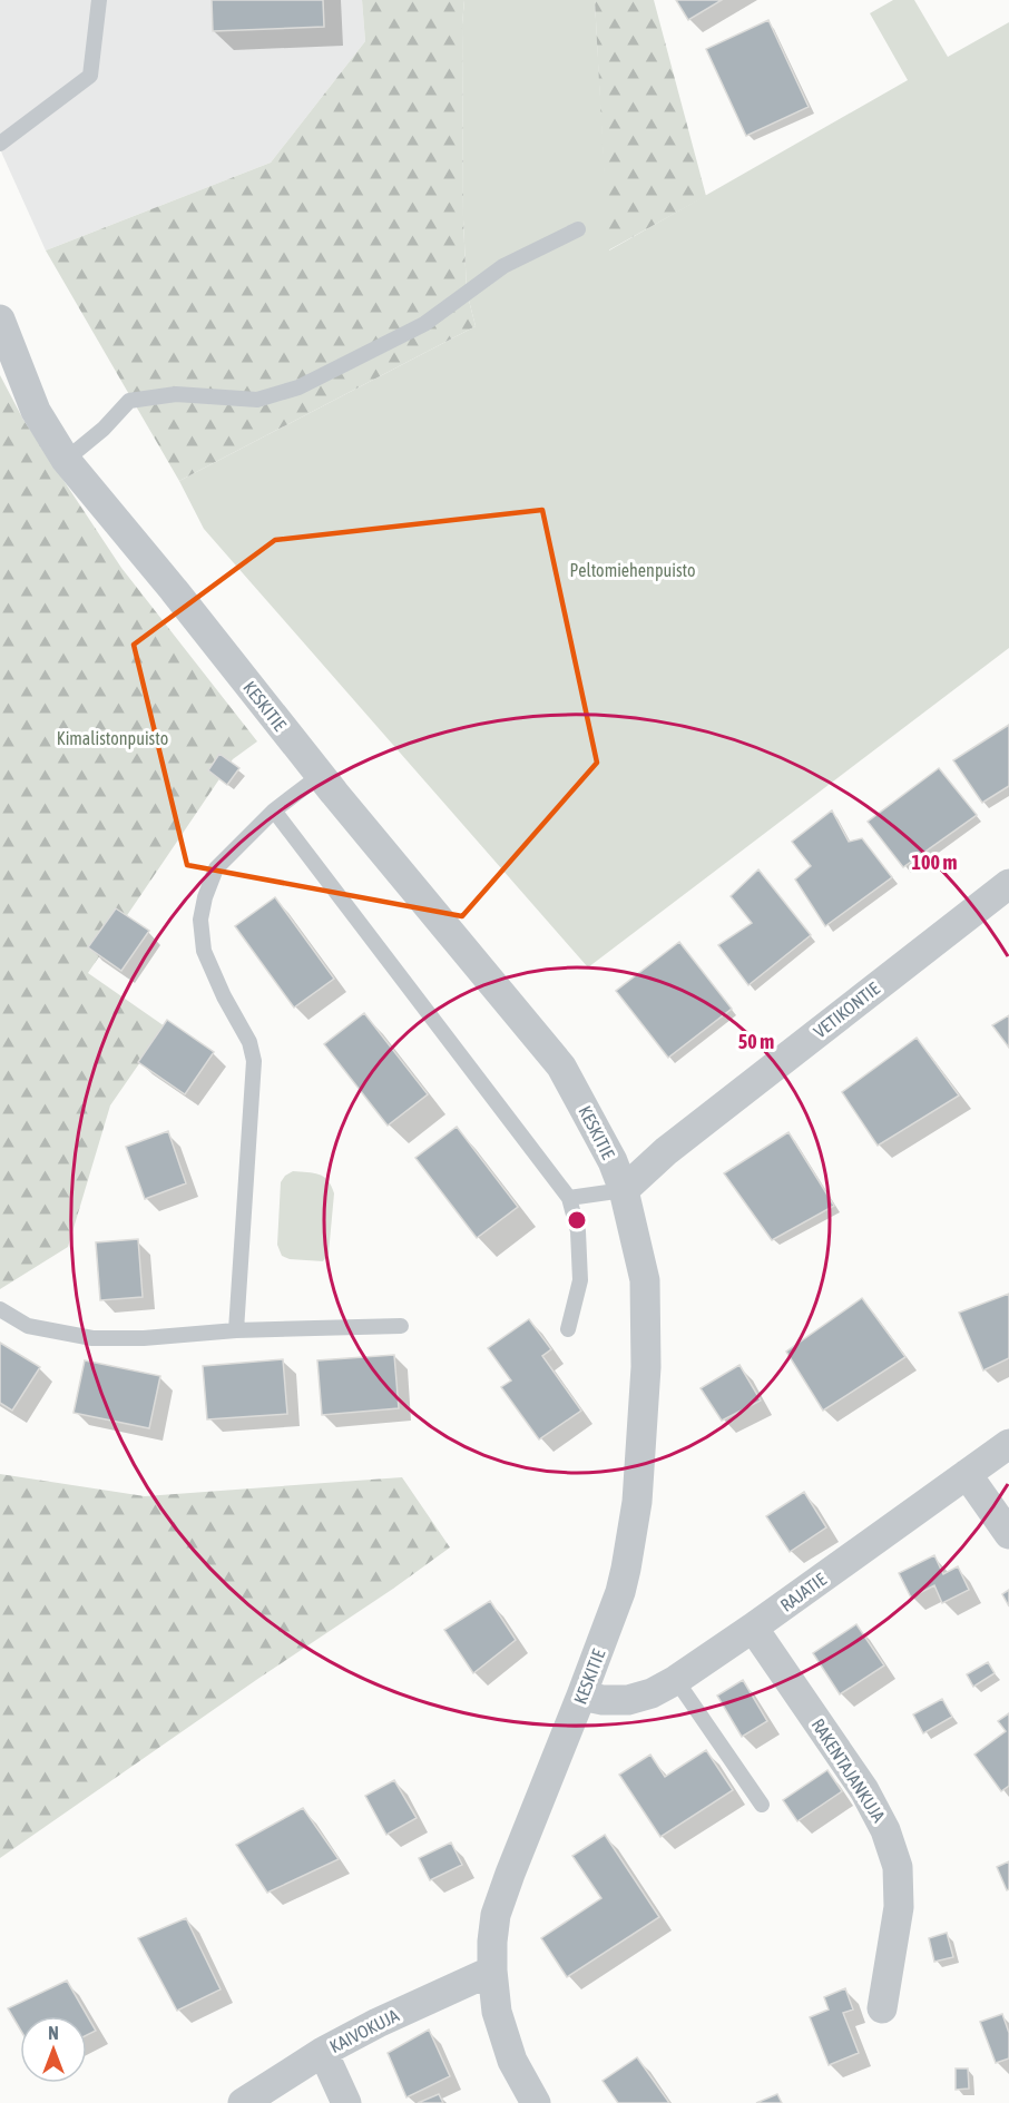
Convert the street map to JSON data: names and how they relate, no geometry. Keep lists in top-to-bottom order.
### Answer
{
  "streets": {
    "street": [
      "KESKITIE",
      "VETIKONTIE",
      "RAJATIE",
      "RAKENTAJANKUJA",
      "KAIVOKUJA"
    ]
  },
  "crossings": [
    ["KESKITIE", "VETIKONTIE"],
    ["KESKITIE", "RAJATIE"],
    ["KESKITIE", "KAIVOKUJA"],
    ["RAJATIE", "RAKENTAJANKUJA"]
  ],
  "parks": ["Peltomiehenpuisto", "Kimalistonpuisto"],
  "north": "top",
  "rings": ["100 m", "50 m"]
}
